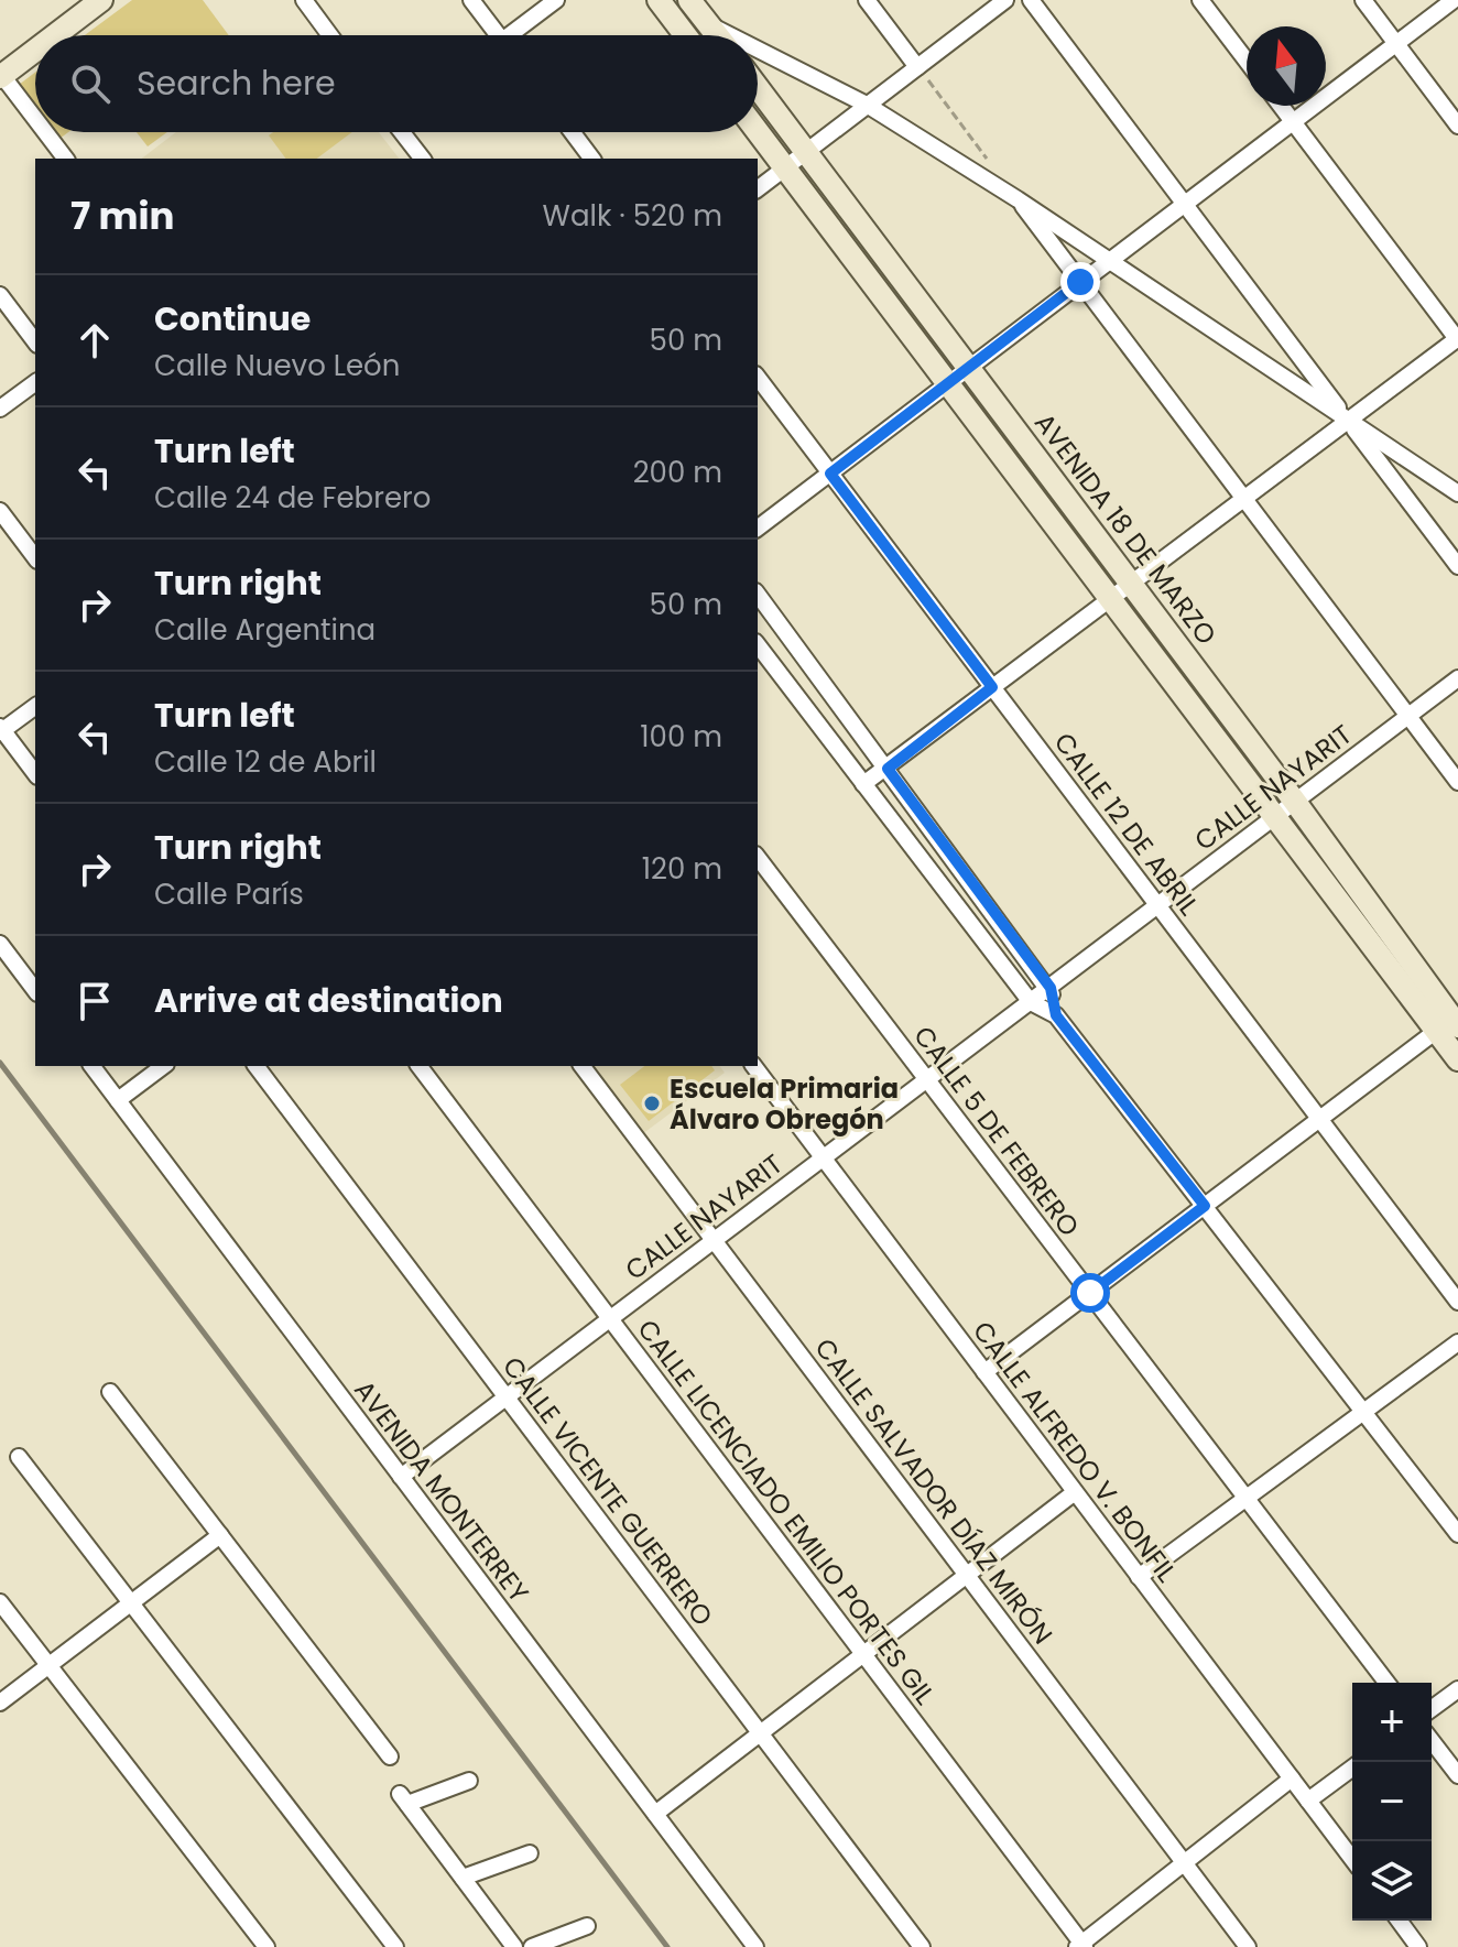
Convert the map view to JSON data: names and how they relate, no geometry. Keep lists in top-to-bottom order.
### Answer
{
  "streets": {
    "street": [
      "AVENIDA 18 DE MARZO",
      "CALLE NAYARIT",
      "CALLE 12 DE ABRIL",
      "CALLE 5 DE FEBRERO",
      "CALLE ALFREDO V. BONFIL",
      "AVENIDA MONTERREY",
      "CALLE VICENTE GUERRERO",
      "CALLE SALVADOR DÍAZ MIRÓN",
      "CALLE LICENCIADO EMILIO PORTES GIL"
    ]
  },
  "crossings": [
    ["AVENIDA 18 DE MARZO", "CALLE NAYARIT"],
    ["CALLE NAYARIT", "CALLE 12 DE ABRIL"],
    ["CALLE NAYARIT", "CALLE 5 DE FEBRERO"],
    ["CALLE NAYARIT", "CALLE ALFREDO V. BONFIL"],
    ["CALLE NAYARIT", "AVENIDA MONTERREY"],
    ["CALLE NAYARIT", "CALLE VICENTE GUERRERO"],
    ["CALLE NAYARIT", "CALLE SALVADOR DÍAZ MIRÓN"],
    ["CALLE NAYARIT", "CALLE LICENCIADO EMILIO PORTES GIL"]
  ],
  "places": ["Escuela Primaria Álvaro Obregón"],
  "north": "top",
  "page": {
    "search": "Search here",
    "heading": ["7 min", "Walk · 520 m"],
    "list": [
      ["Continue", "Calle Nuevo León", "50 m"],
      ["Turn left", "Calle 24 de Febrero", "200 m"],
      ["Turn right", "Calle Argentina", "50 m"],
      ["Turn left", "Calle 12 de Abril", "100 m"],
      ["Turn right", "Calle París", "120 m"],
      "Arrive at destination"
    ],
    "map_buttons": ["+", "−"]
  }
}
